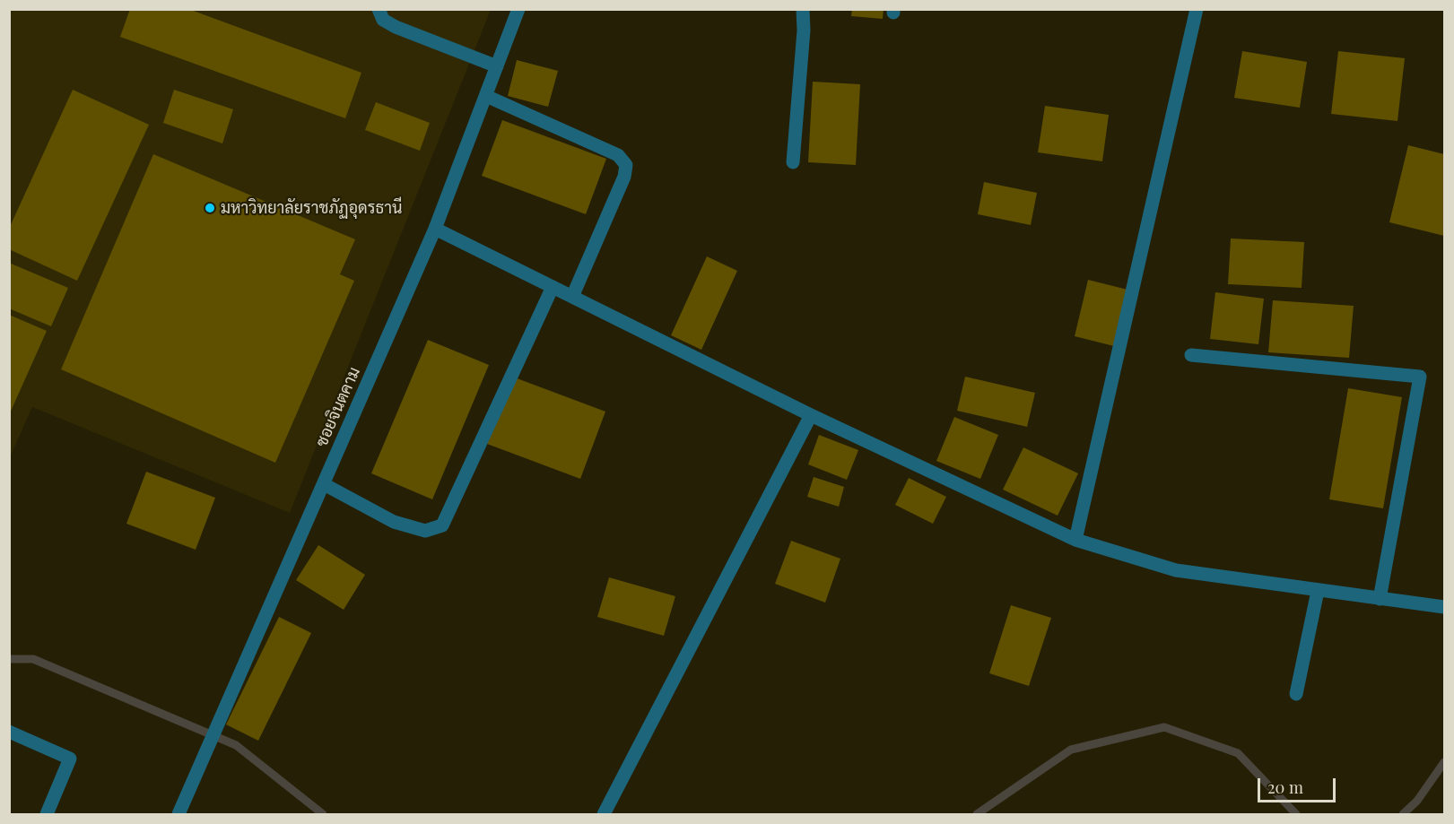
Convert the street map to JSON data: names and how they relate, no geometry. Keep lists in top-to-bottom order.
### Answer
{
  "streets": {
    "street": ["ซอยจินตคาม"]
  },
  "places": ["มหาวิทยาลัยราชภัฏอุดรธานี"],
  "scale_bar": "20 m"
}
